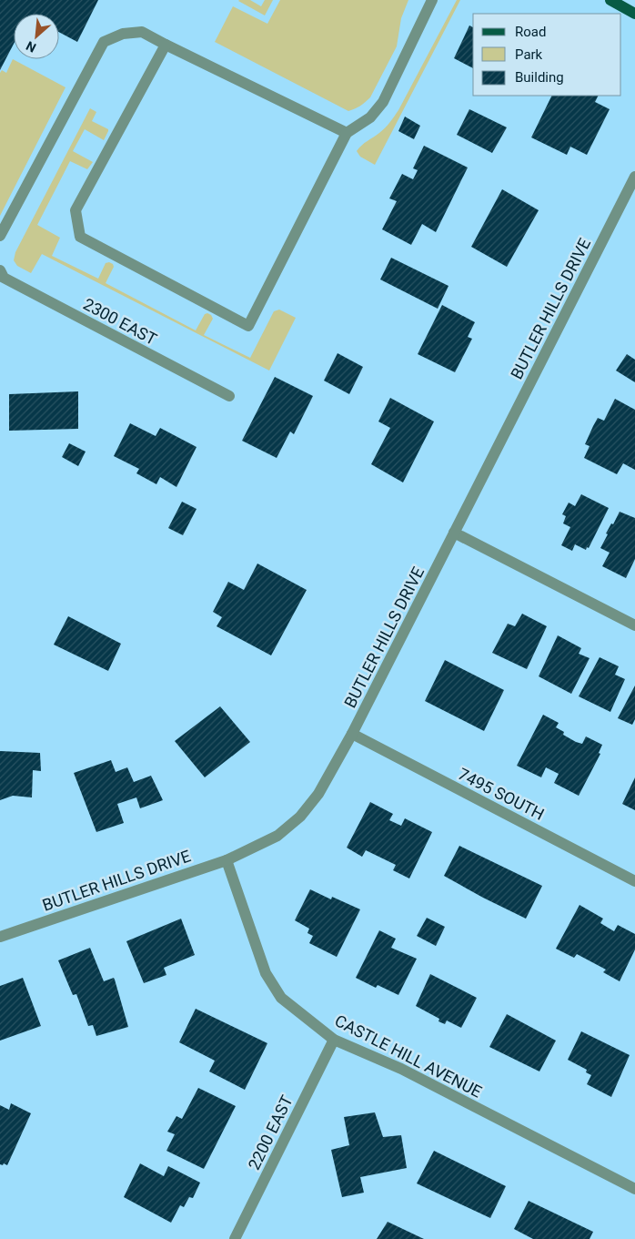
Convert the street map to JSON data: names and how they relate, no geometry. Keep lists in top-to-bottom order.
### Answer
{
  "streets": {
    "street": [
      "BUTLER HILLS DRIVE",
      "2300 EAST",
      "7495 SOUTH",
      "CASTLE HILL AVENUE",
      "2200 EAST"
    ]
  },
  "crossings": [
    ["BUTLER HILLS DRIVE", "7495 SOUTH"],
    ["BUTLER HILLS DRIVE", "CASTLE HILL AVENUE"],
    ["CASTLE HILL AVENUE", "2200 EAST"]
  ],
  "legend": ["Road", "Park", "Building"],
  "north": "bottom left"
}
